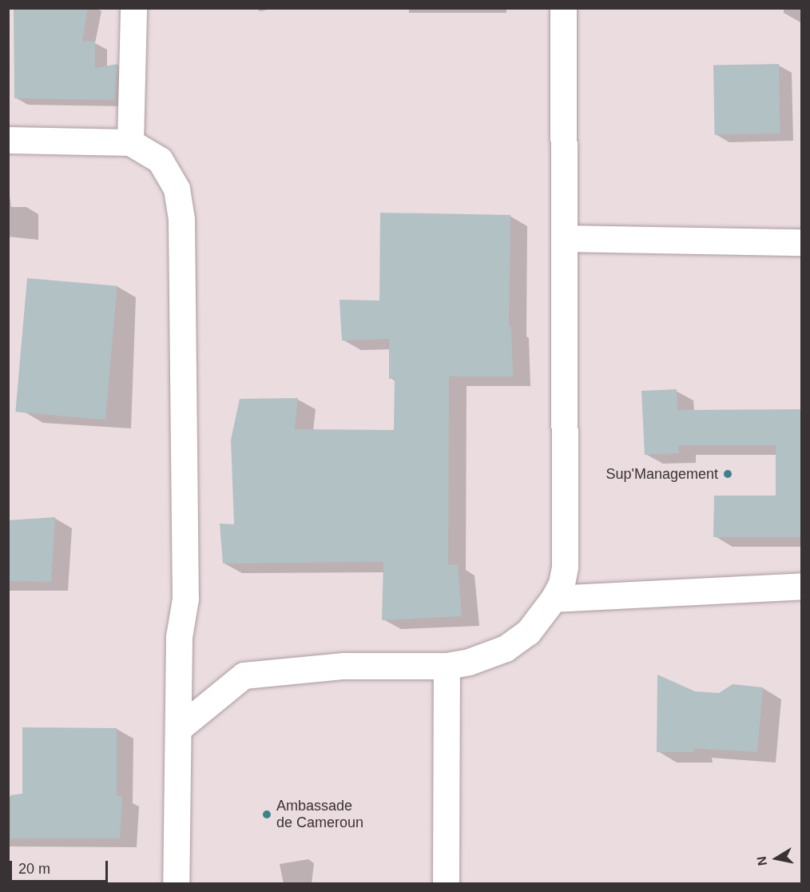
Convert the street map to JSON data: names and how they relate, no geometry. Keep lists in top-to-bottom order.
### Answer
{
  "places": ["Sup'Management", "Ambassade de Cameroun"],
  "scale_bar": "20 m",
  "north": "left"
}
